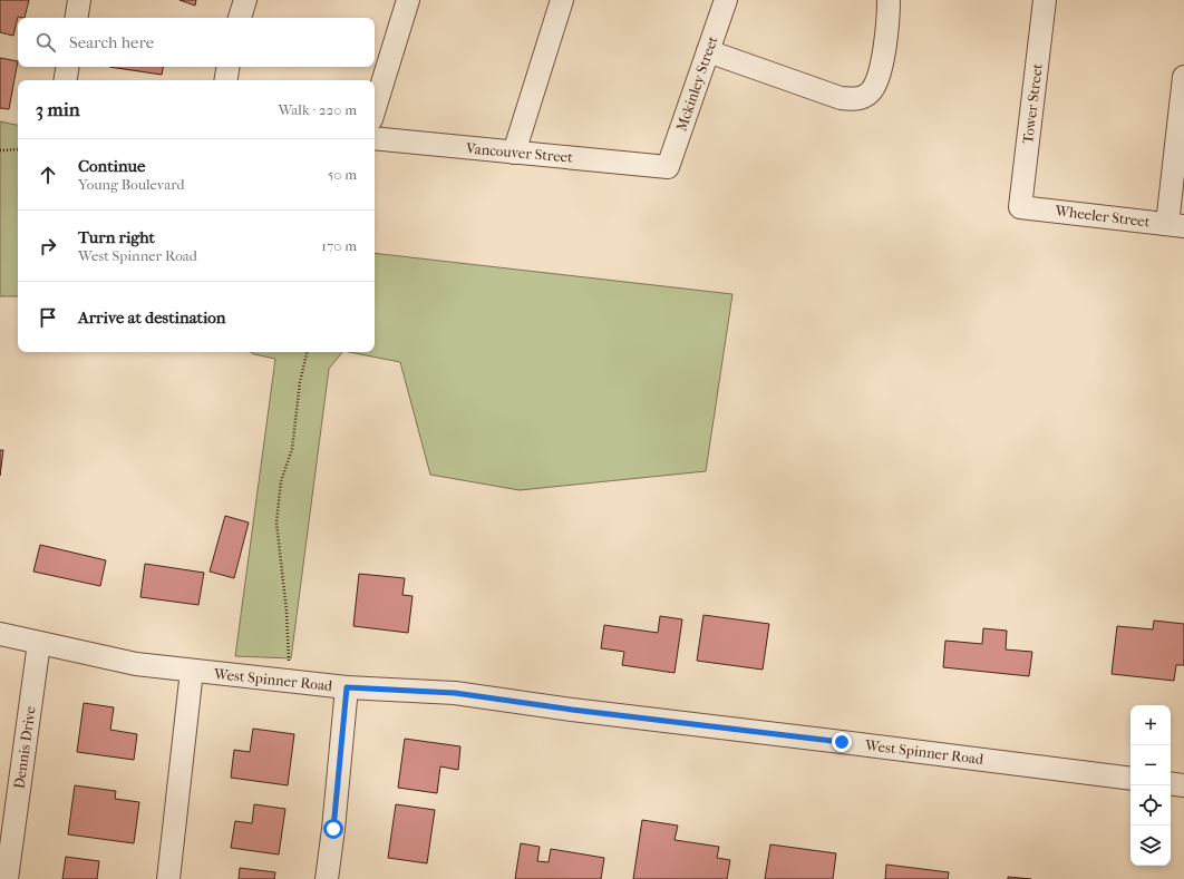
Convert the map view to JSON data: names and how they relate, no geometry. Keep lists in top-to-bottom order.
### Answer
{
  "streets": {
    "street": [
      "Mckinley Street",
      "Tower Street",
      "Vancouver Street",
      "Wheeler Street",
      "West Spinner Road",
      "Dennis Drive"
    ]
  },
  "crossings": [
    ["Mckinley Street", "Vancouver Street"],
    ["Tower Street", "Wheeler Street"],
    ["West Spinner Road", "Dennis Drive"]
  ],
  "page": {
    "search": "Search here",
    "heading": ["3 min", "Walk · 220 m"],
    "list": [
      ["Continue", "Young Boulevard", "50 m"],
      ["Turn right", "West Spinner Road", "170 m"],
      "Arrive at destination"
    ],
    "map_buttons": ["+", "−"]
  }
}
